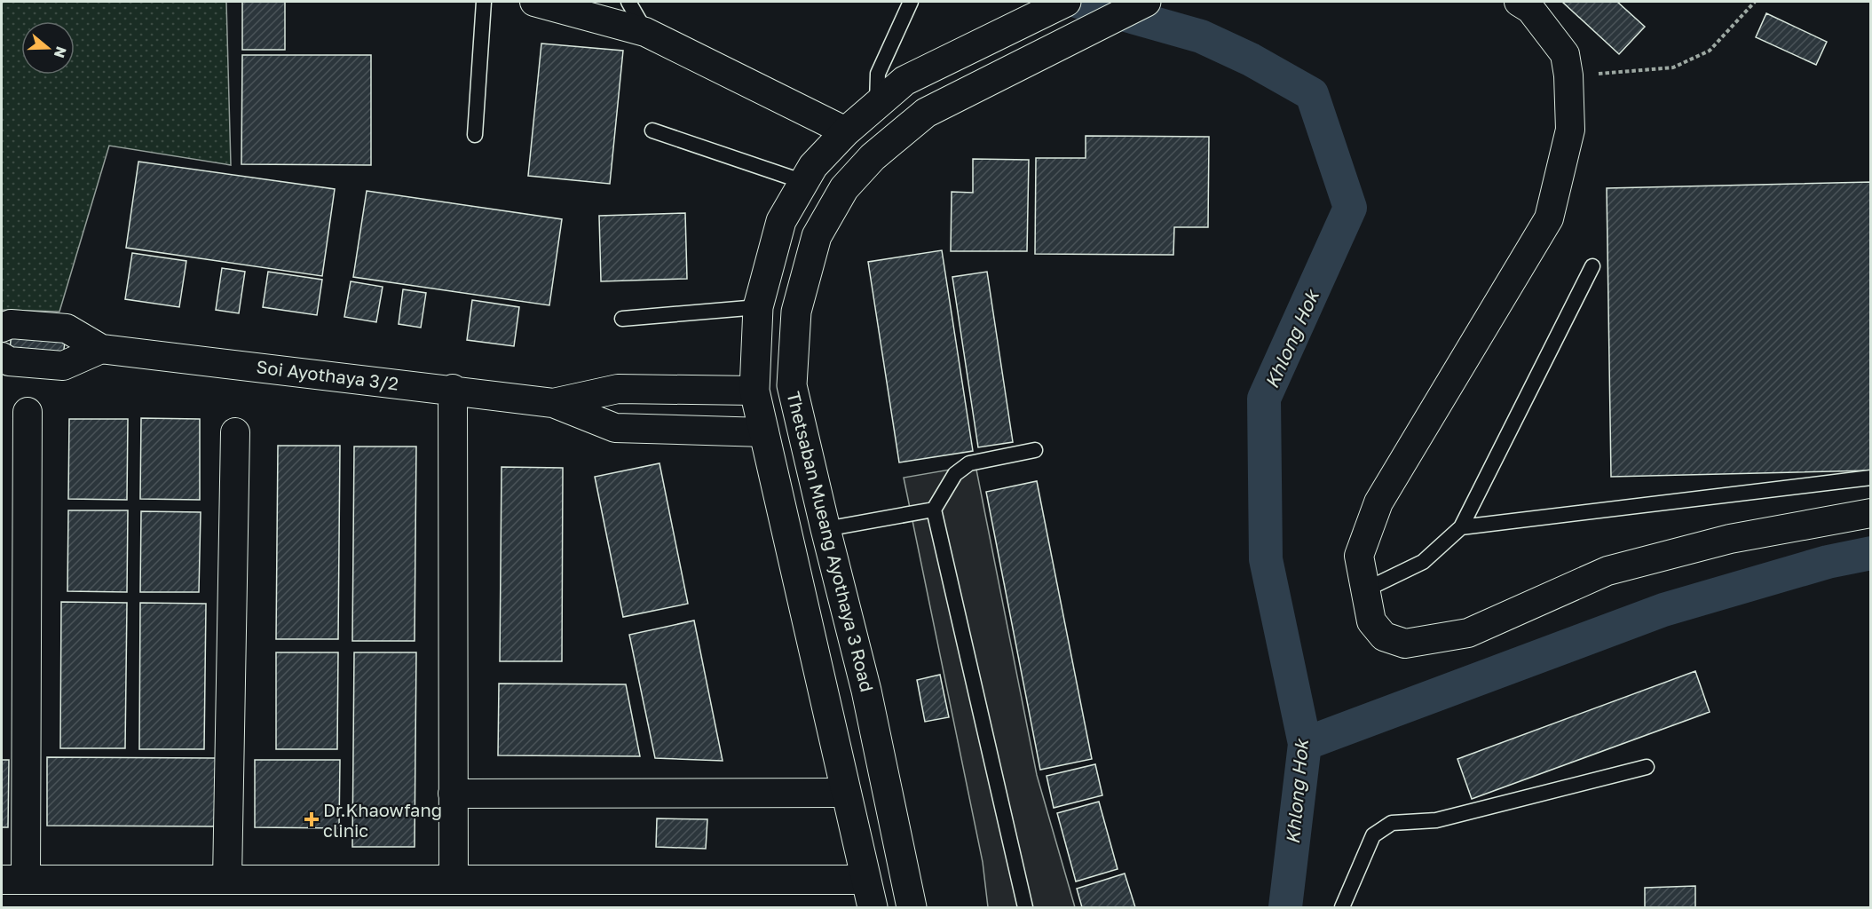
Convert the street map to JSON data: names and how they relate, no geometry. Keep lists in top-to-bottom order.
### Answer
{
  "streets": {
    "street": ["Soi Ayothaya 3/2", "Thetsaban Mueang Ayothaya 3 Road"]
  },
  "water": ["Khlong Hok"],
  "places": {
    "health": ["Dr.Khaowfang clinic"]
  },
  "north": "right"
}
